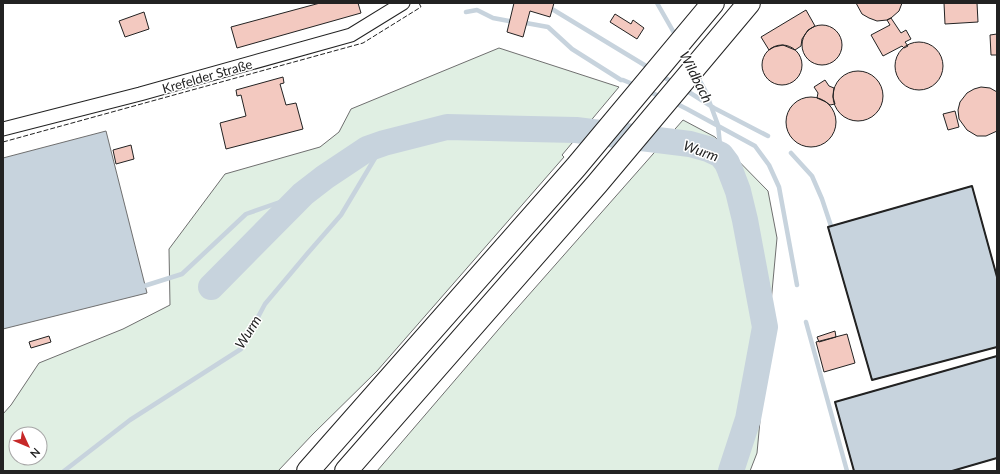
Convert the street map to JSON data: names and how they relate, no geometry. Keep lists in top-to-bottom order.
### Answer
{
  "streets": {
    "street": ["Krefelder Straße"]
  },
  "water": ["Wildbach", "Wurm"],
  "north": "bottom right"
}
